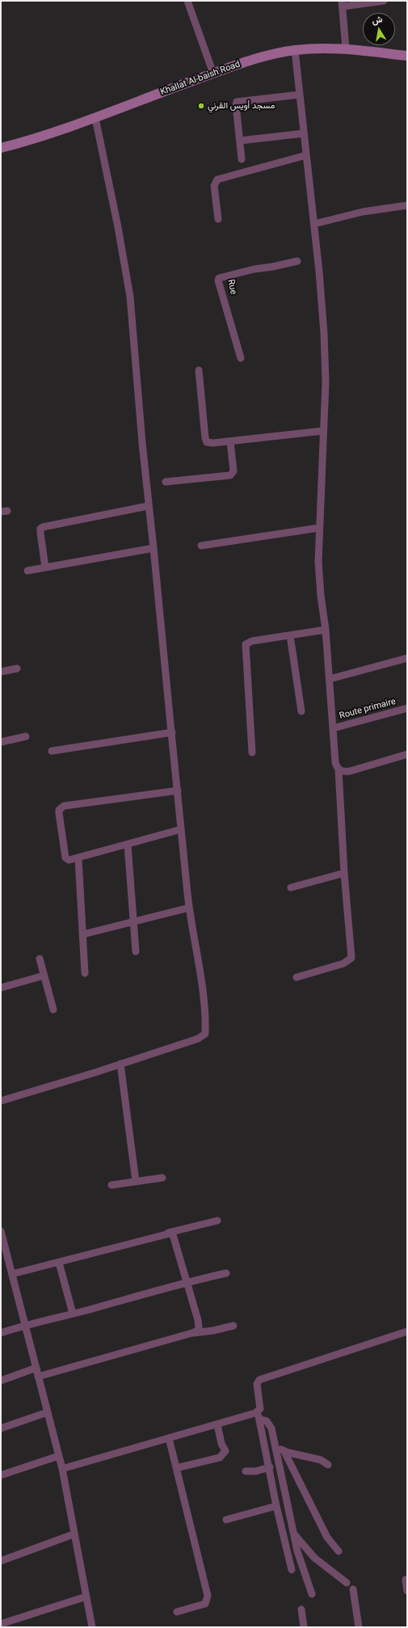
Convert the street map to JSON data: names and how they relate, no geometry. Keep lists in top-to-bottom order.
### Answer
{
  "streets": {
    "street": ["Khallat Al-baish Road", "Rue", "Route primaire"]
  },
  "places": ["مسجد أويس القرني"],
  "north": "top"
}
